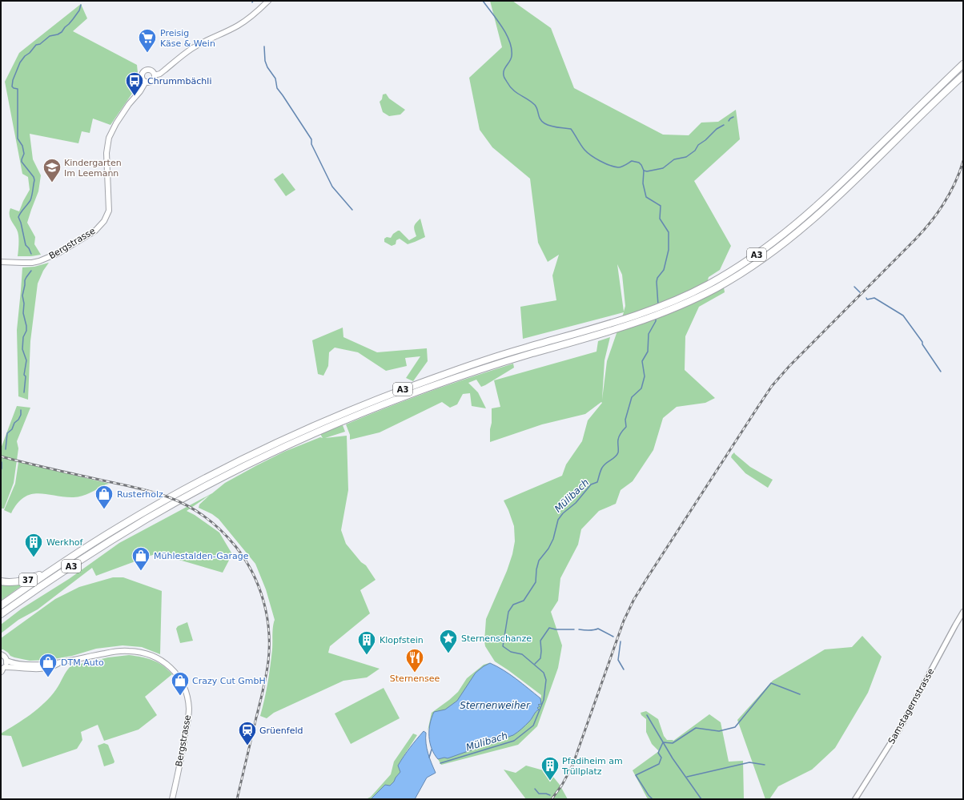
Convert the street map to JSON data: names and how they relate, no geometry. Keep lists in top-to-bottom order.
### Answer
{
  "streets": {
    "highway": ["A3", "37"],
    "main road": ["Bergstrasse"],
    "street": ["Samstagernstrasse"]
  },
  "crossings": [
    ["A3", "37"]
  ],
  "water": ["Mülibach", "Sternenweiher"],
  "places": {
    "supermarket": ["Preisig Käse & Wein"],
    "bus stop": ["Chrummbächli"],
    "school or university": ["Kindergarten Im Leemann"],
    "shop": [
      "Rusterholz",
      "Mühlestalden-Garage",
      "DTM Auto",
      "Crazy Cut GmbH"
    ],
    "building": ["Werkhof", "Klopfstein", "Pfadiheim am Trüllplatz"],
    "place": ["Sternenschanze"],
    "restaurant": ["Sternensee"],
    "station": ["Grüenfeld"]
  }
}
